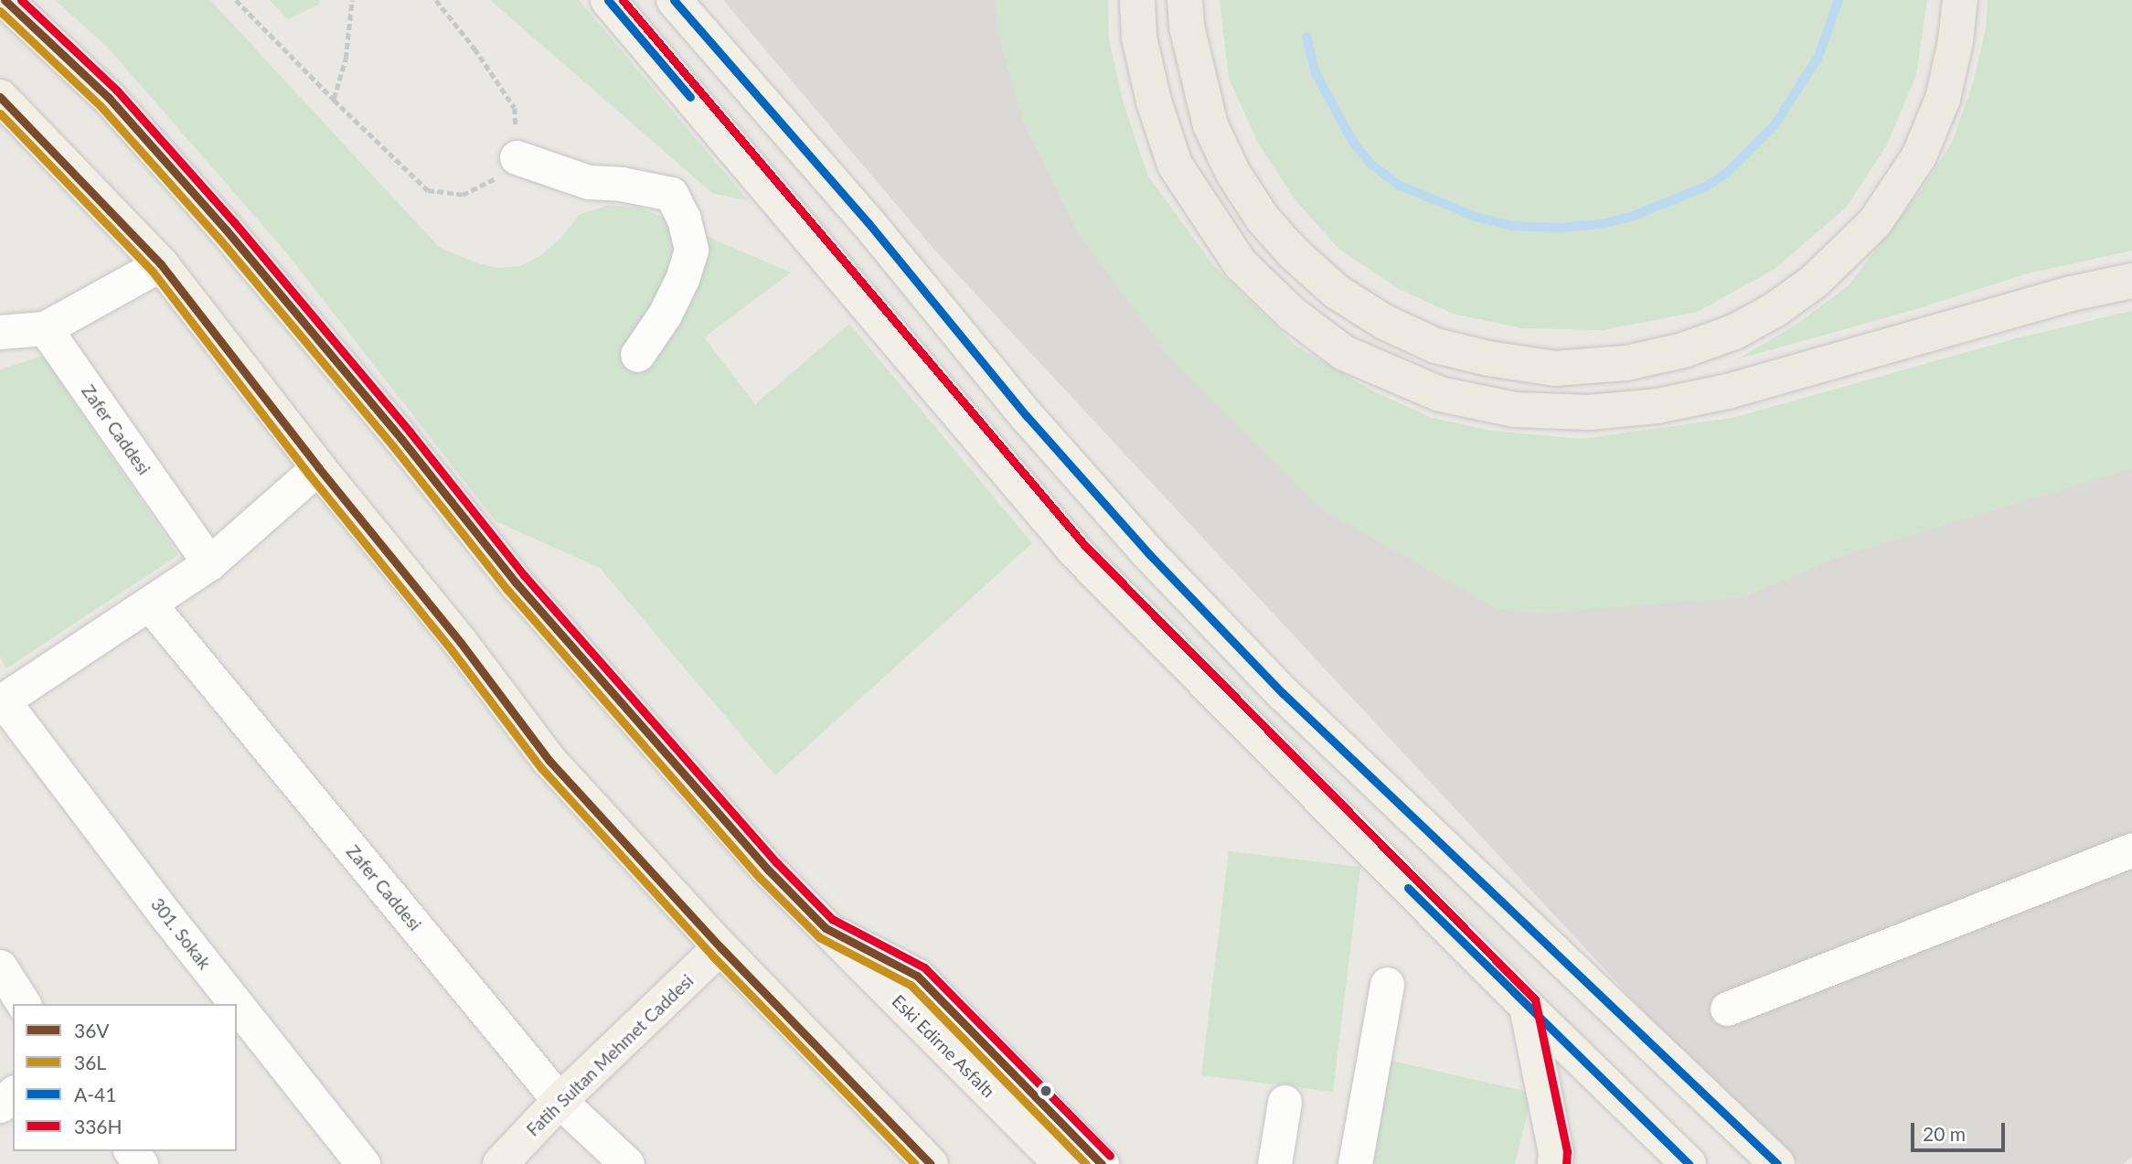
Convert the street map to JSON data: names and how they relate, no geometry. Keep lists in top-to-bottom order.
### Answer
{
  "streets": {
    "main road": ["Eski Edirne Asfaltı", "Fatih Sultan Mehmet Caddesi"],
    "street": ["Zafer Caddesi", "301. Sokak"]
  },
  "crossings": [
    ["Zafer Caddesi", "Fatih Sultan Mehmet Caddesi"]
  ],
  "lines": [
    "transit line 36V",
    "transit line A-41",
    "transit line 336H",
    "transit line 36L"
  ],
  "legend": [
    "36V",
    "36L",
    "A-41",
    "336H"
  ],
  "scale_bar": "20 m"
}
